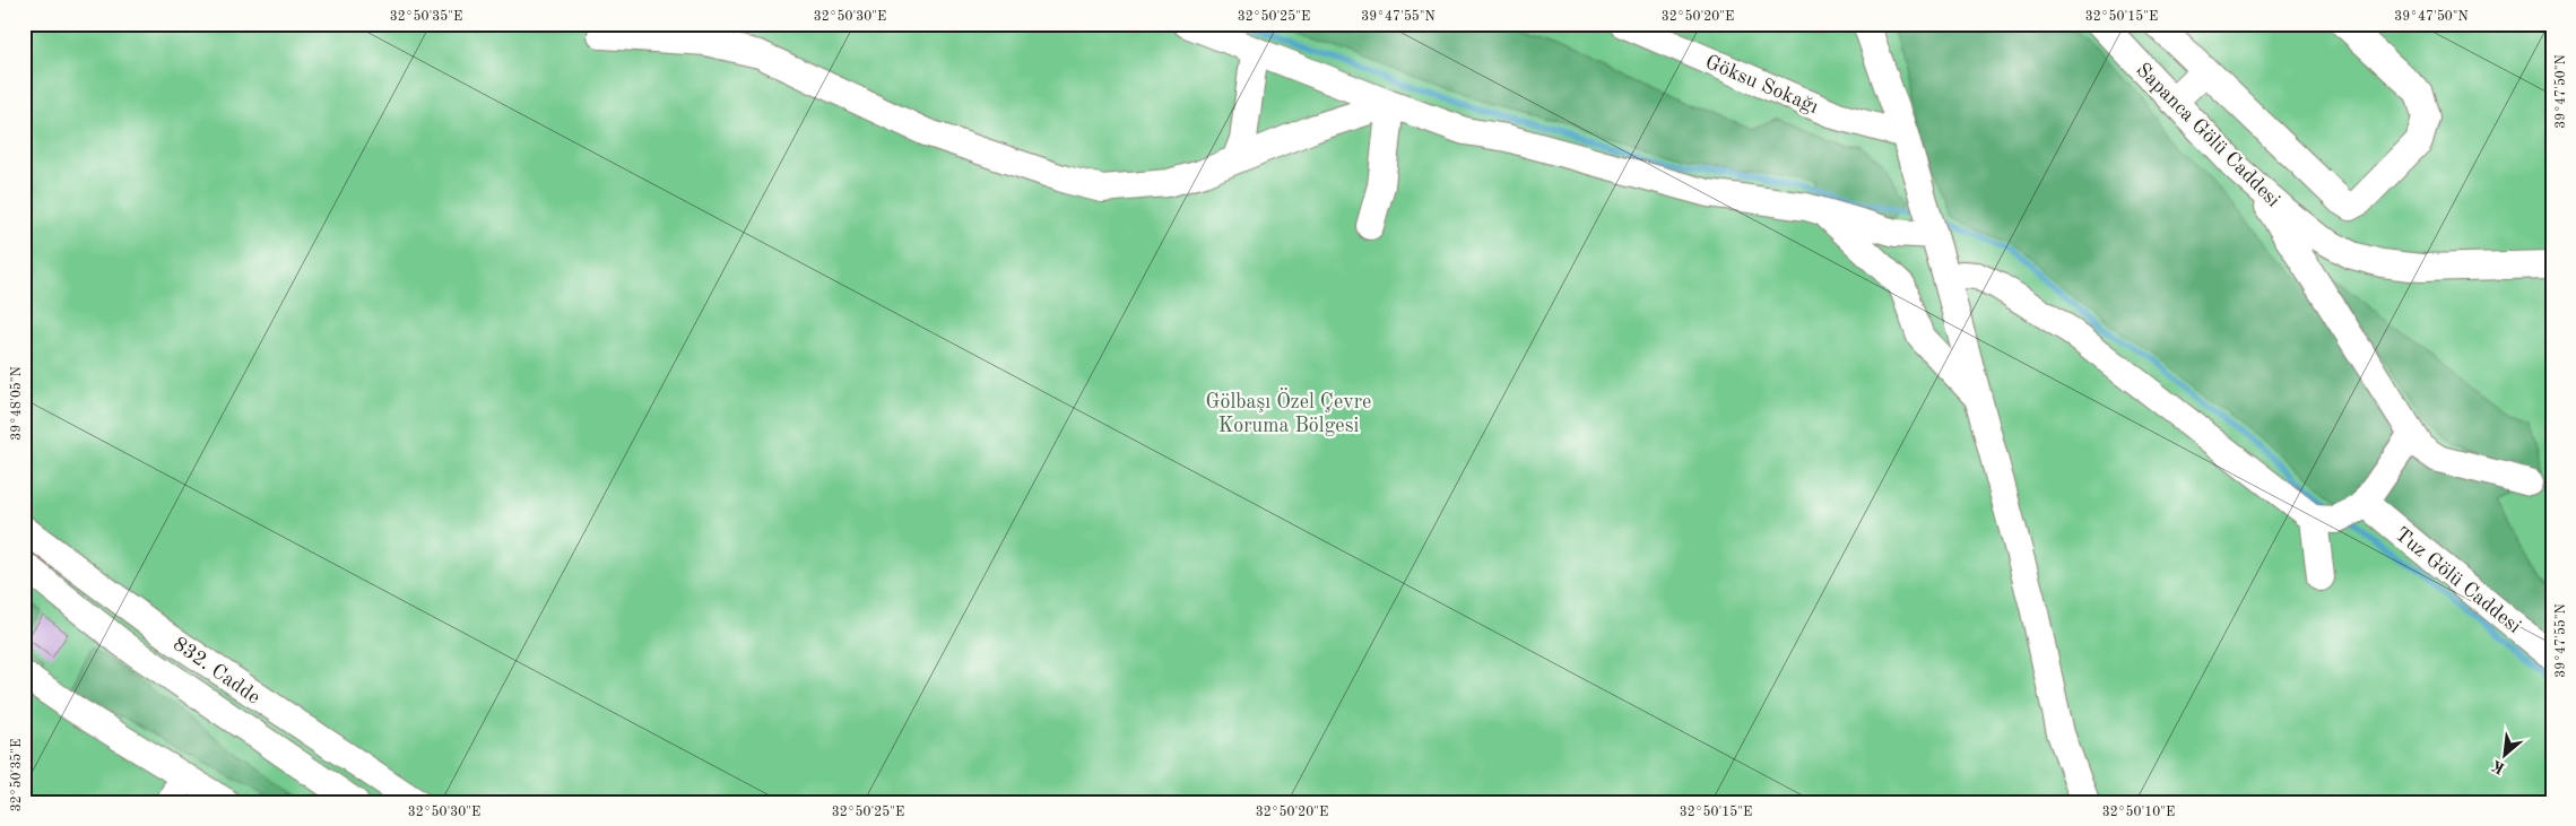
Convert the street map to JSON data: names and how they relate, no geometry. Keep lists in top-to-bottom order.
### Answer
{
  "streets": {
    "street": [
      "Göksu Sokağı",
      "Sapanca Gölü Caddesi",
      "Tuz Gölü Caddesi",
      "832. Cadde"
    ]
  },
  "parks": ["Gölbaşı Özel Çevre Koruma Bölgesi"],
  "north": "bottom left",
  "coordinates": [
    "32°50'35\"E",
    "32°50'30\"E",
    "32°50'25\"E",
    "39°47'55\"N",
    "32°50'20\"E",
    "32°50'15\"E",
    "39°47'50\"N",
    "39°48'05\"N",
    "32°50'10\"E"
  ]
}
